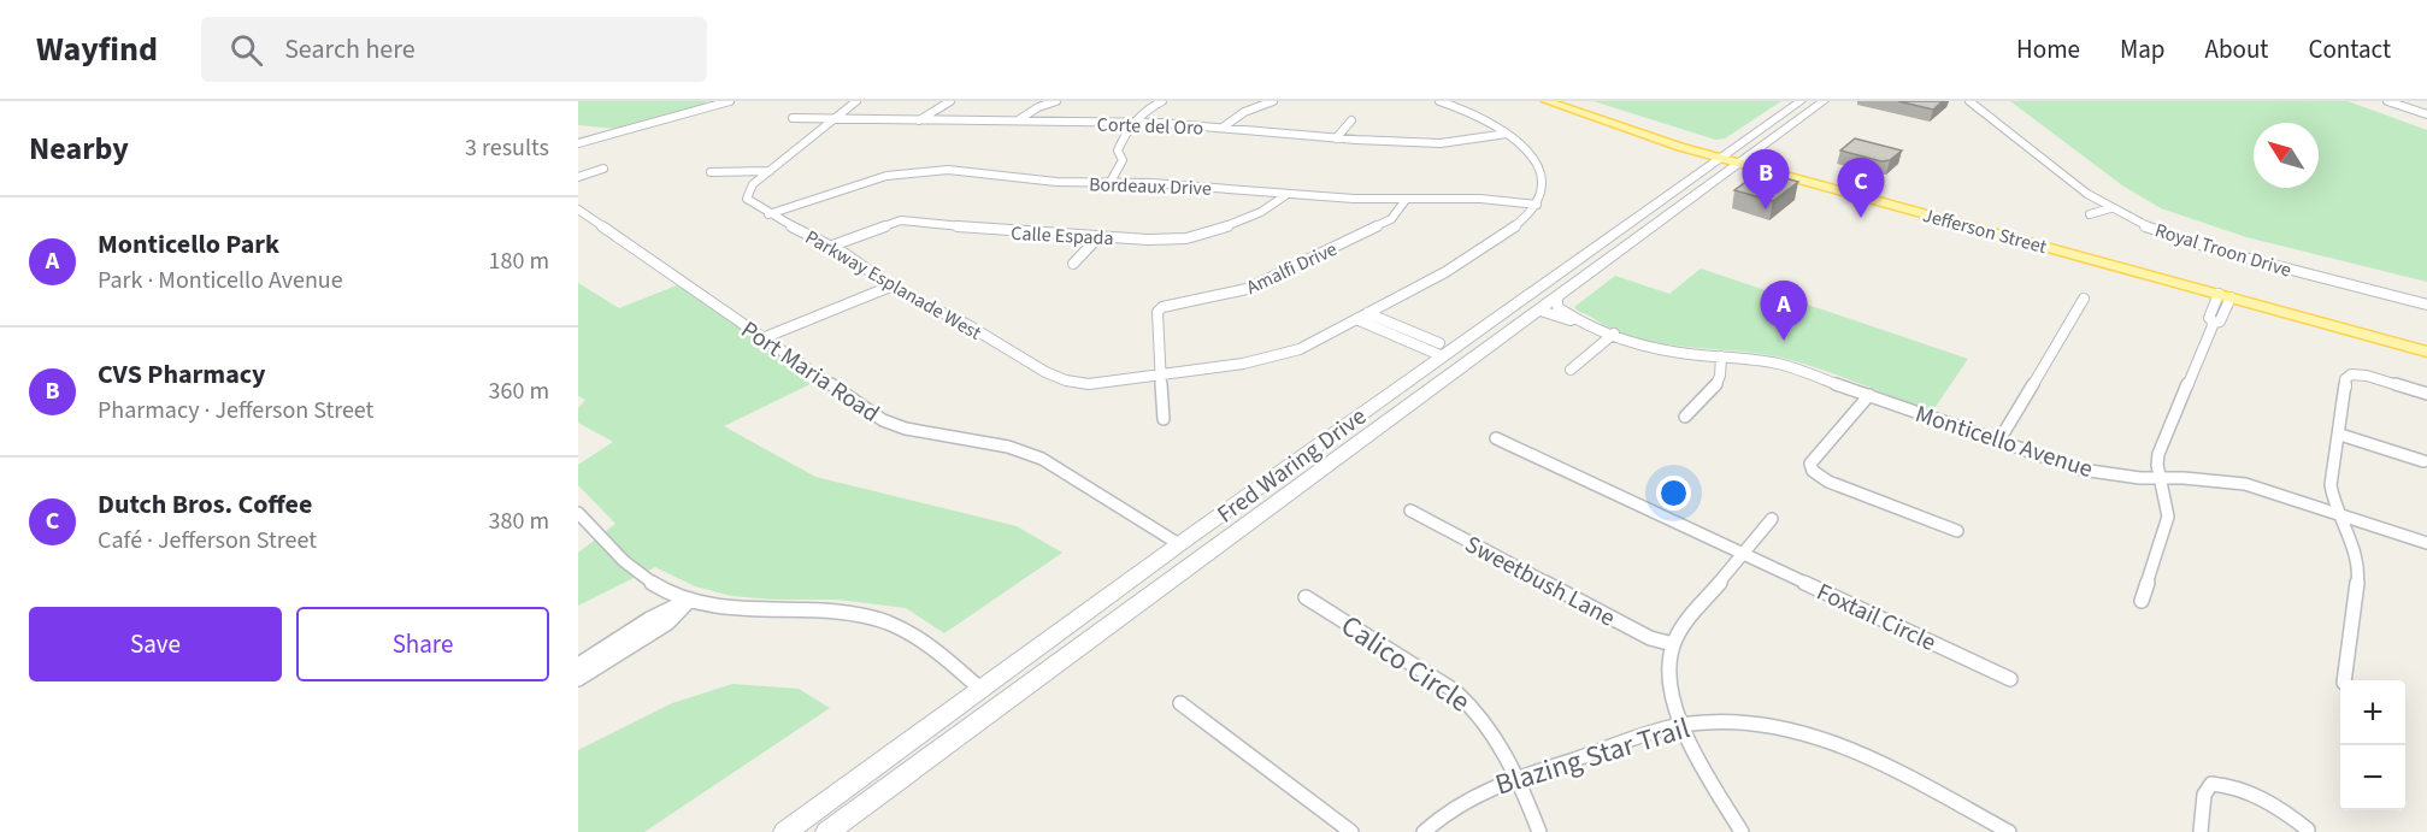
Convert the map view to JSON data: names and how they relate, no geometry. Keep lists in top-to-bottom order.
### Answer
{
  "streets": {
    "main road": ["Jefferson Street", "Fred Waring Drive"],
    "street": [
      "Corte del Oro",
      "Bordeaux Drive",
      "Calle Espada",
      "Royal Troon Drive",
      "Amalfi Drive",
      "Parkway Esplanade West",
      "Port Maria Road",
      "Monticello Avenue",
      "Sweetbush Lane",
      "Foxtail Circle",
      "Calico Circle",
      "Blazing Star Trail"
    ]
  },
  "crossings": [
    ["Corte del Oro", "Parkway Esplanade West"],
    ["Bordeaux Drive", "Calle Espada"],
    ["Bordeaux Drive", "Amalfi Drive"],
    ["Bordeaux Drive", "Parkway Esplanade West"],
    ["Jefferson Street", "Fred Waring Drive"],
    ["Calle Espada", "Parkway Esplanade West"],
    ["Amalfi Drive", "Parkway Esplanade West"],
    ["Port Maria Road", "Fred Waring Drive"],
    ["Monticello Avenue", "Fred Waring Drive"],
    ["Calico Circle", "Blazing Star Trail"]
  ],
  "north": "top left",
  "page": {
    "header": "Wayfind",
    "search": "Search here",
    "nav": [
      "Home",
      "Map",
      "About",
      "Contact"
    ],
    "heading": ["Nearby", "3 results"],
    "pins": ["B", "C", "A"],
    "list": [
      {
        "mark": "A",
        "name": "Monticello Park",
        "note": "Park · Monticello Avenue",
        "value": "180 m"
      },
      {
        "mark": "B",
        "name": "CVS Pharmacy",
        "note": "Pharmacy · Jefferson Street",
        "value": "360 m"
      },
      {
        "mark": "C",
        "name": "Dutch Bros. Coffee",
        "note": "Café · Jefferson Street",
        "value": "380 m"
      }
    ],
    "buttons": ["Save", "Share"],
    "map_buttons": ["+", "−"]
  }
}
